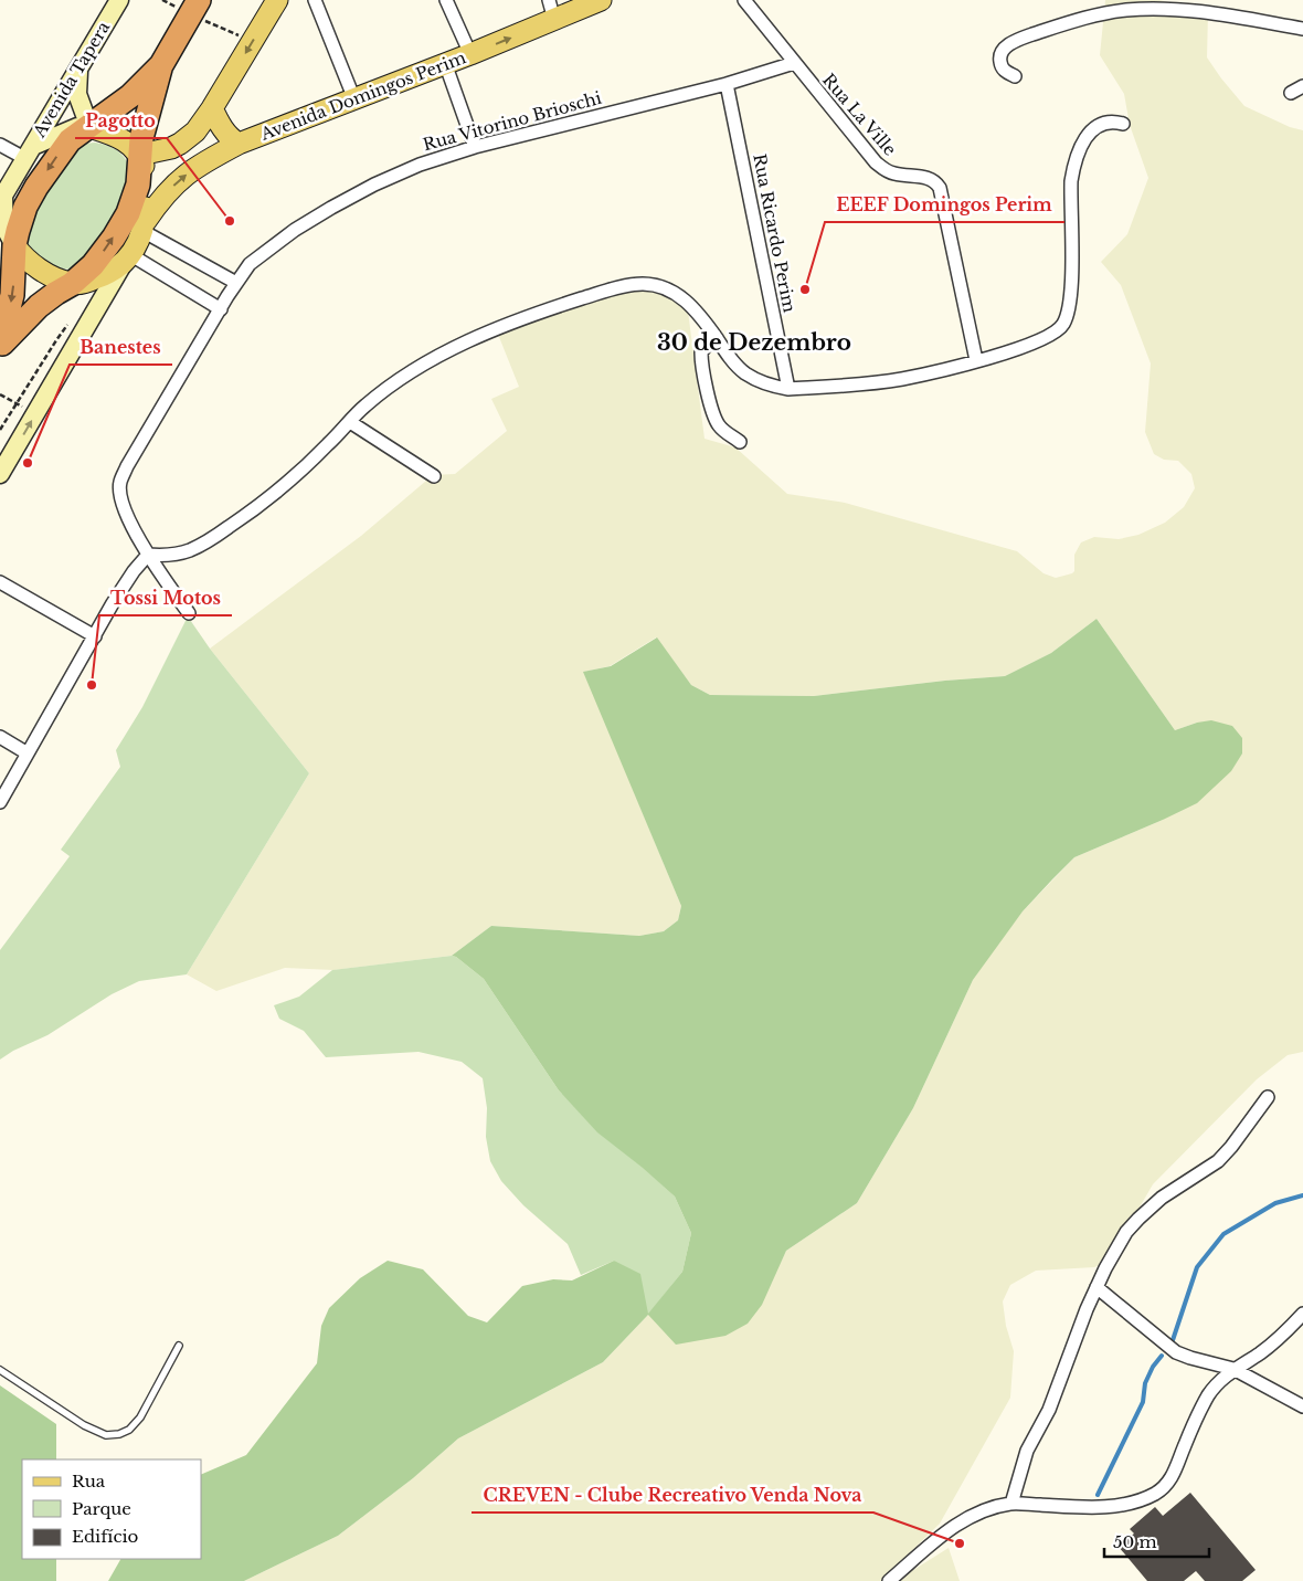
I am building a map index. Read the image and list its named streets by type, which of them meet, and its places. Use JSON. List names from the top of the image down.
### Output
{
  "streets": {
    "main road": ["Avenida Domingos Perim"],
    "street": [
      "Avenida Tapera",
      "Rua La Ville",
      "Rua Vitorino Brioschi",
      "Rua Ricardo Perim"
    ]
  },
  "crossings": [
    ["Rua La Ville", "Rua Vitorino Brioschi"],
    ["Rua Vitorino Brioschi", "Rua Ricardo Perim"]
  ],
  "districts": ["30 de Dezembro"],
  "places": [
    "Pagotto",
    "EEEF Domingos Perim",
    "Banestes",
    "Tossi Motos",
    "CREVEN - Clube Recreativo Venda Nova"
  ],
  "legend": ["Rua", "Parque", "Edifício"],
  "scale_bar": "50 m"
}
